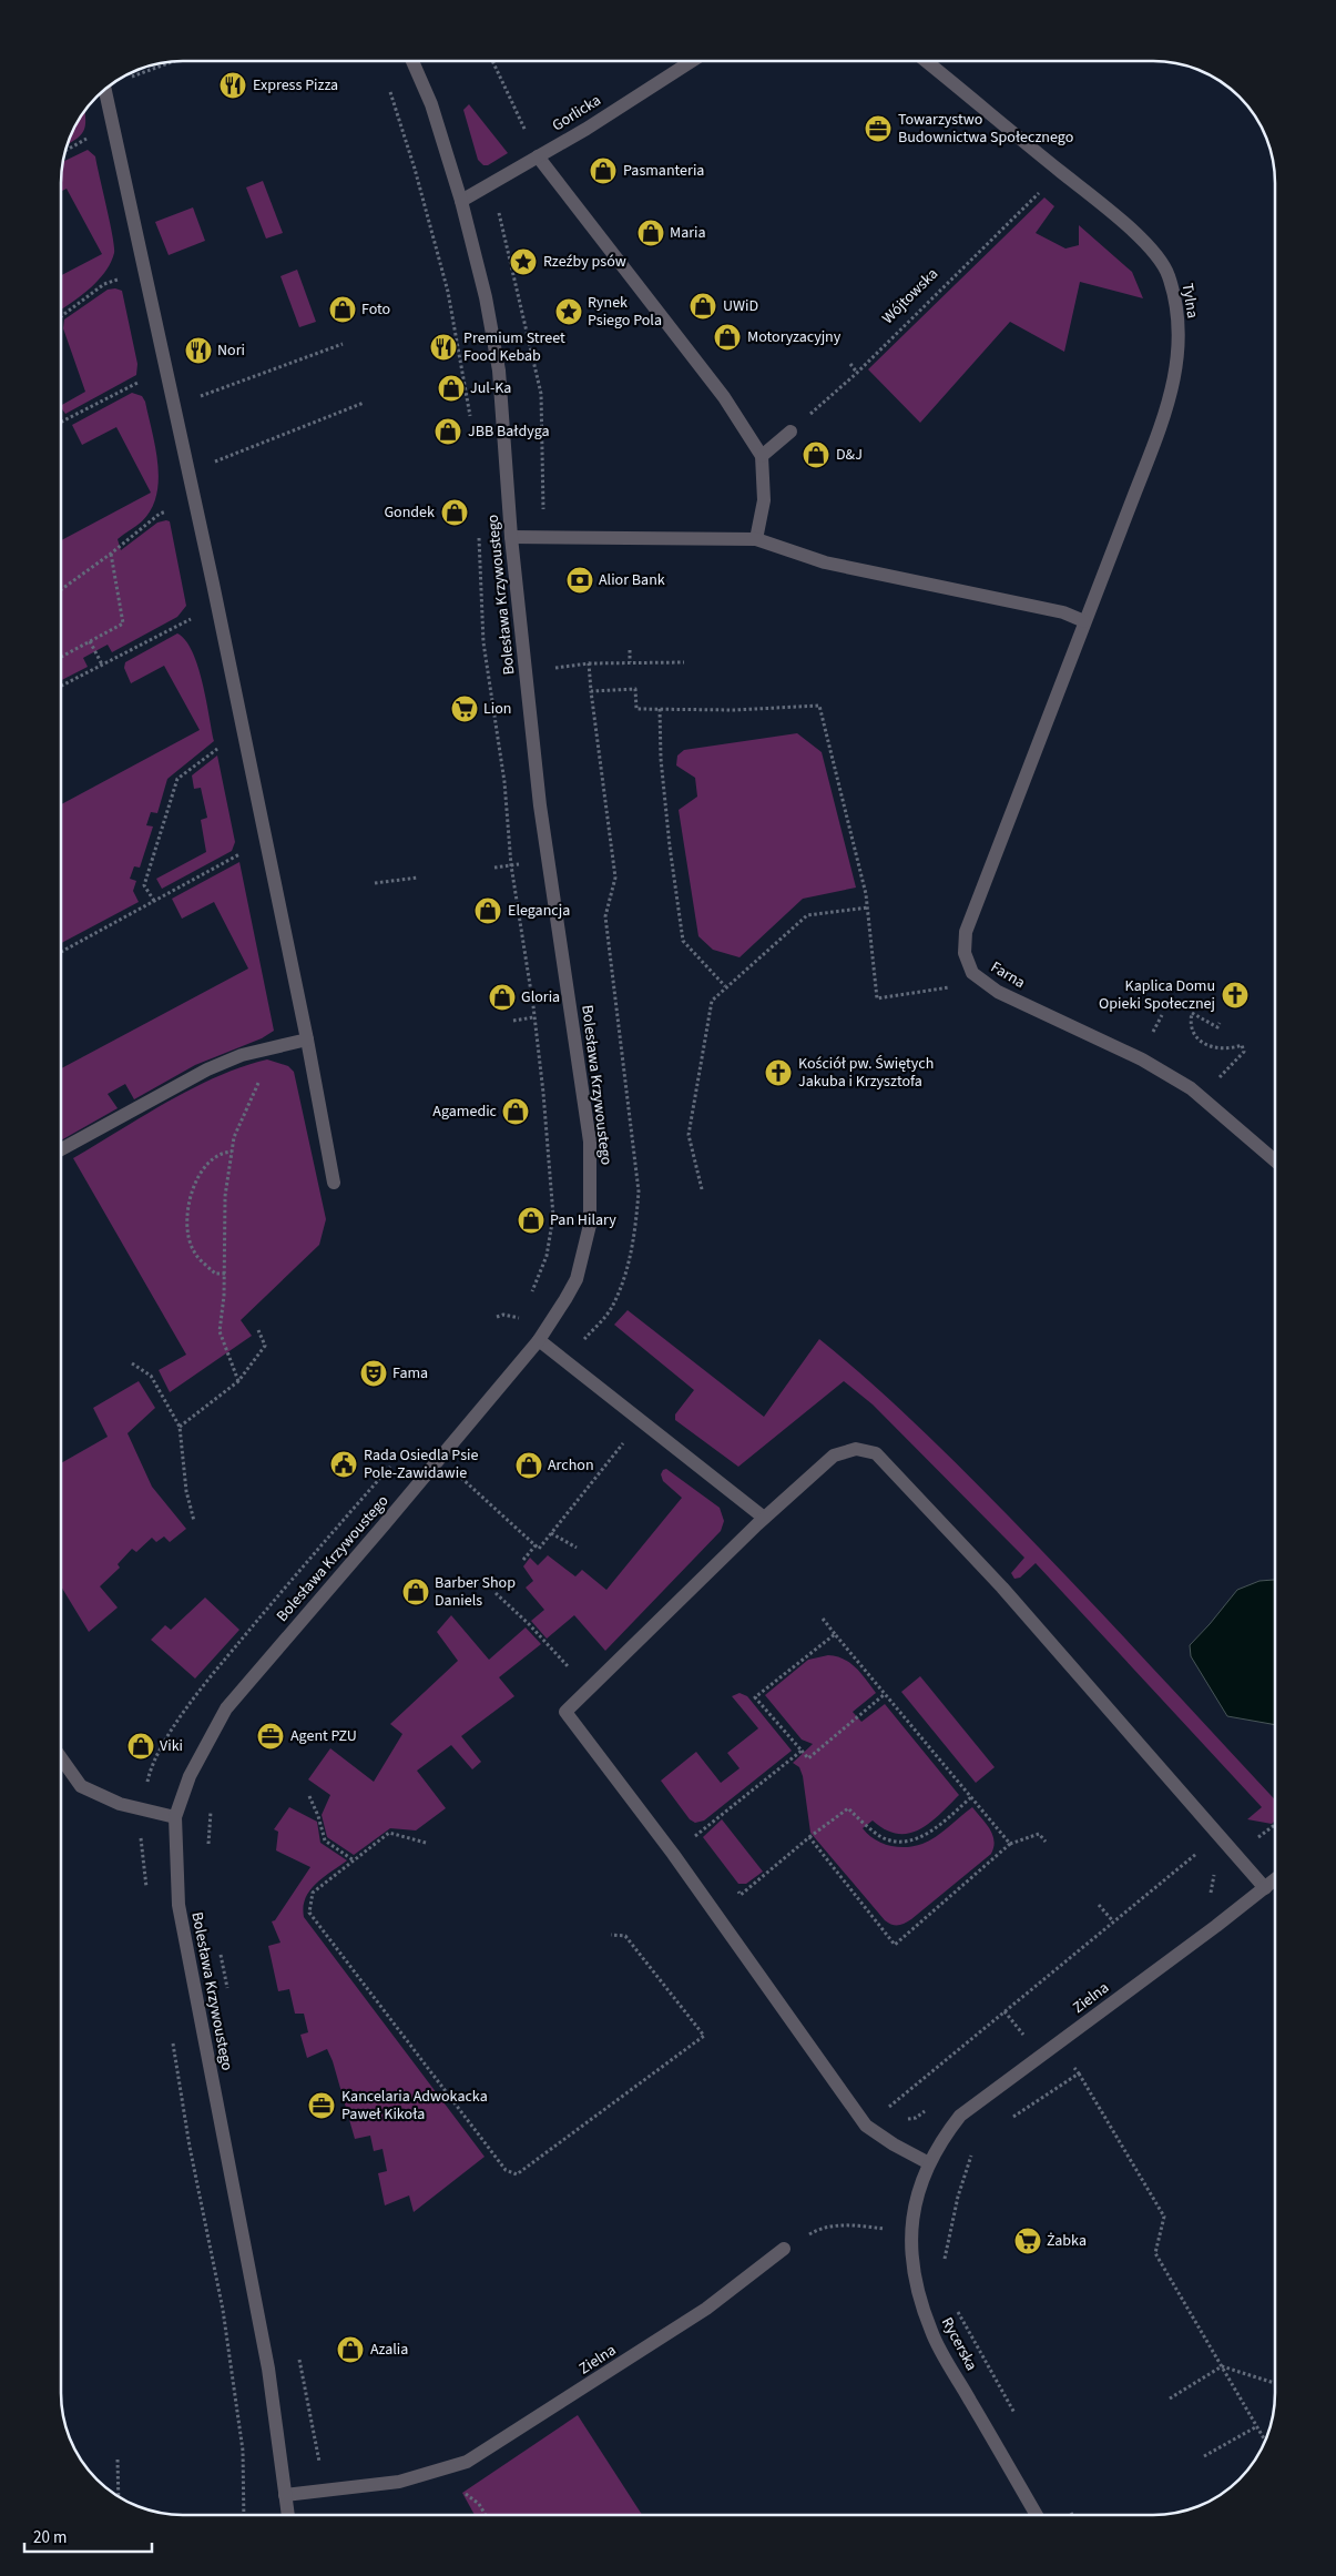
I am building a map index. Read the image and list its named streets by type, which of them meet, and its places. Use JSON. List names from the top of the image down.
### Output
{
  "streets": {
    "street": [
      "Gorlicka",
      "Tylna",
      "Bolesława Krzywoustego",
      "Farna",
      "Zielna",
      "Rycerska"
    ],
    "path": ["Wójtowska"]
  },
  "crossings": [
    ["Gorlicka", "Bolesława Krzywoustego"],
    ["Wójtowska", "Tylna"],
    ["Tylna", "Farna"],
    ["Bolesława Krzywoustego", "Zielna"],
    ["Zielna", "Rycerska"]
  ],
  "places": {
    "restaurant": ["Express Pizza", "Premium Street Food Kebab", "Nori"],
    "office": ["Towarzystwo Budownictwa Społecznego", "Agent PZU", "Kancelaria Adwokacka Paweł Kikoła"],
    "shop": [
      "Pasmanteria",
      "Maria",
      "UWiD",
      "Foto",
      "Motoryzacyjny",
      "Jul-Ka",
      "JBB Bałdyga",
      "D&J",
      "Gondek",
      "Elegancja",
      "Gloria",
      "Agamedic",
      "Pan Hilary",
      "Archon",
      "Barber Shop Daniels",
      "Viki",
      "Azalia"
    ],
    "place": ["Rzeźby psów", "Rynek Psiego Pola"],
    "bank": ["Alior Bank"],
    "supermarket": ["Lion", "Żabka"],
    "church": ["Kaplica Domu Opieki Społecznej", "Kościół pw. Świętych Jakuba i Krzysztofa"],
    "theatre": ["Fama"],
    "public building": ["Rada Osiedla Psie Pole-Zawidawie"]
  },
  "scale_bar": "20 m"
}
